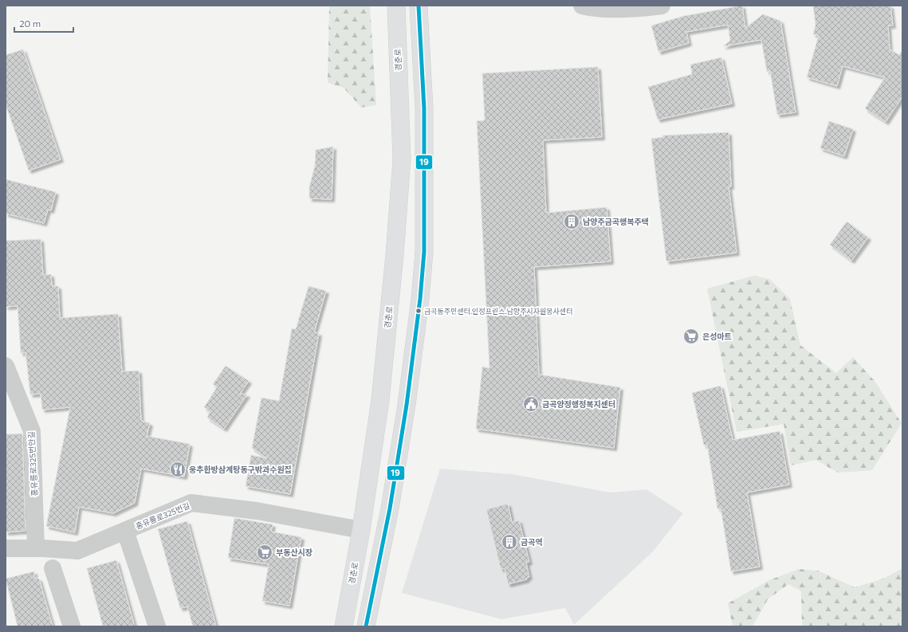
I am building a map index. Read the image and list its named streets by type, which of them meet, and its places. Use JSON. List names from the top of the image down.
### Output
{
  "streets": {
    "street": ["경춘로", "홍유릉로325번안길", "홍유릉로325번길"]
  },
  "crossings": [
    ["경춘로", "홍유릉로325번길"],
    ["홍유릉로325번안길", "홍유릉로325번길"]
  ],
  "places": {
    "building": ["남양주금곡행복주택", "금곡역"],
    "other": ["금곡동주민센터.인정프린스.남양주시자원봉사센터"],
    "supermarket": ["은성마트", "부동산시장"],
    "public building": ["금곡양정행정복지센터"],
    "restaurant": ["웅추한방삼계탕동구밖과수원집"]
  },
  "lines": ["transit line 19"],
  "scale_bar": "20 m"
}
